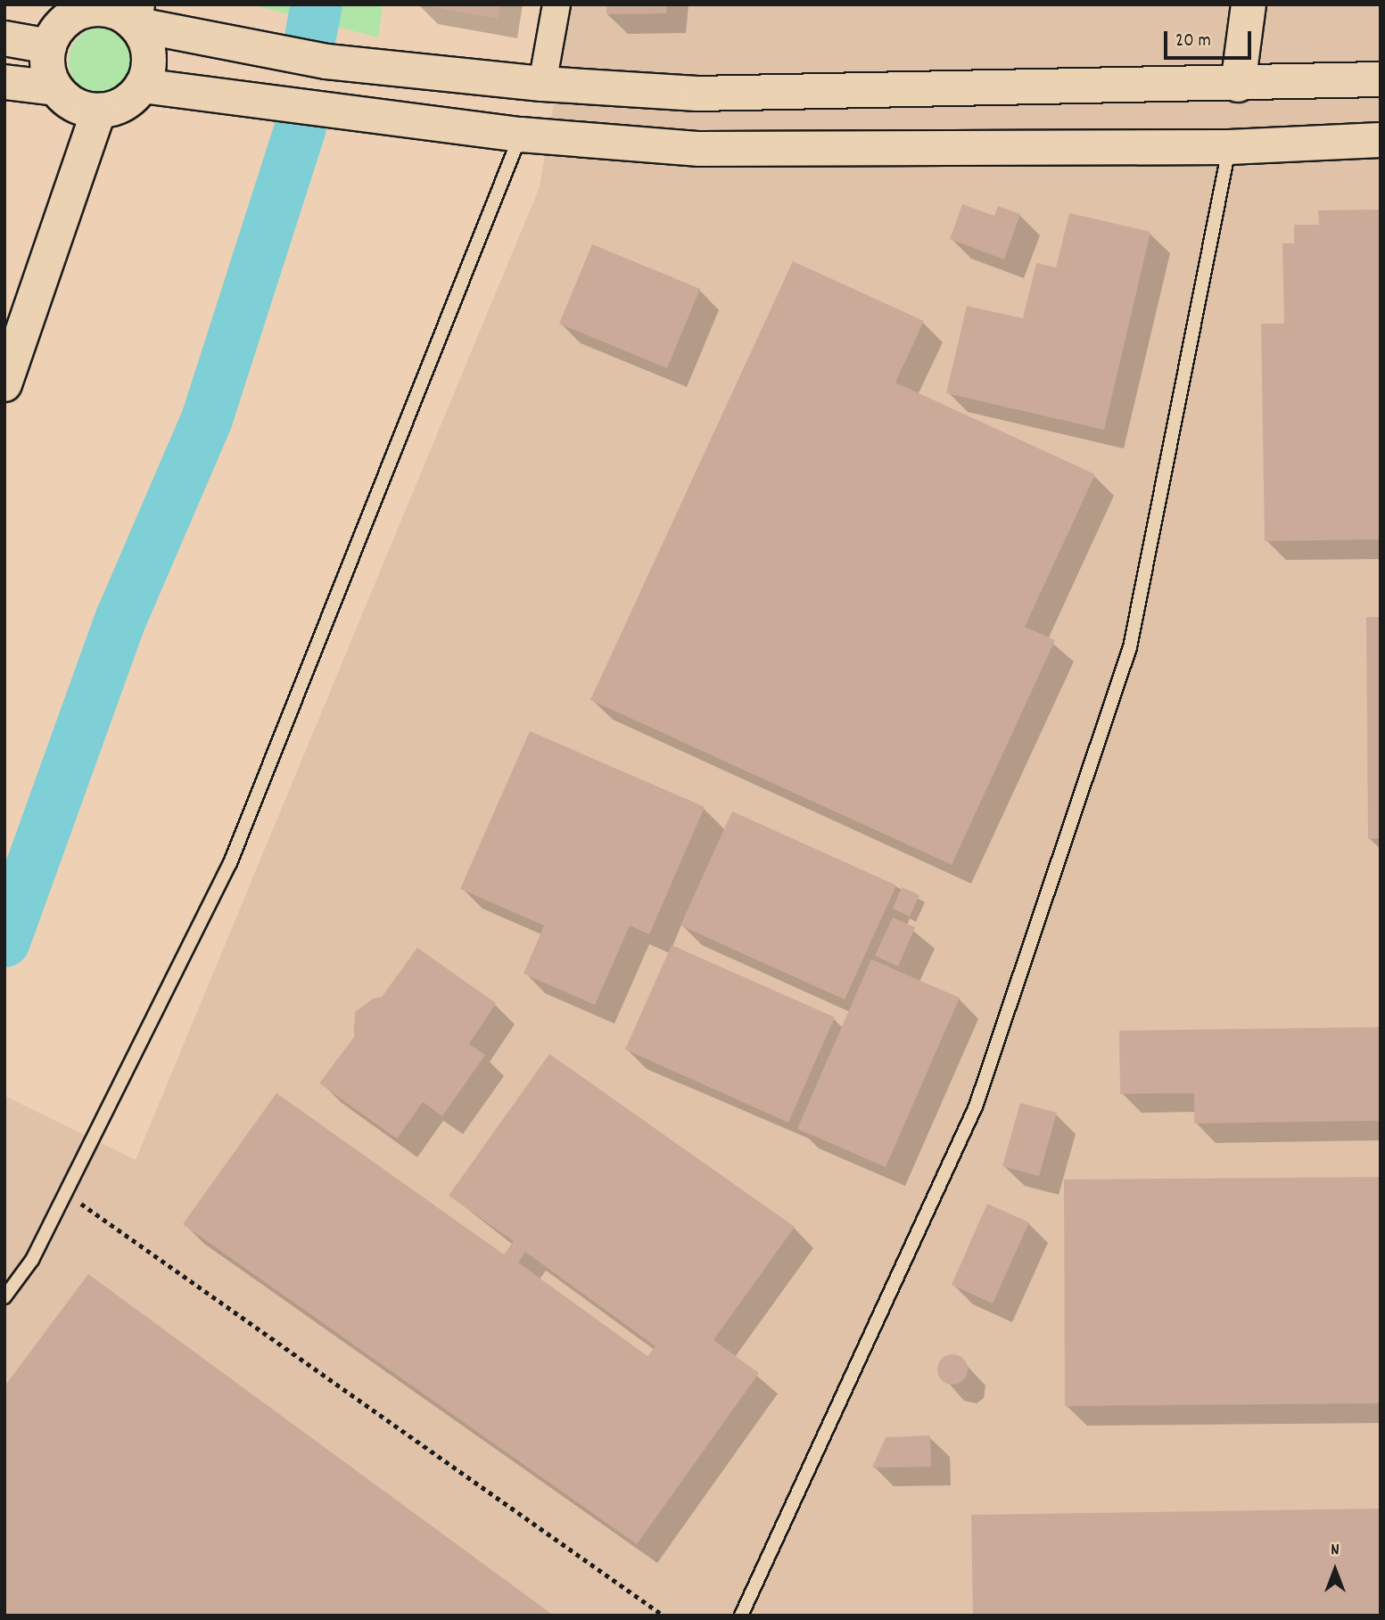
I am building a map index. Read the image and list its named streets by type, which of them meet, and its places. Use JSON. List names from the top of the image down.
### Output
{
  "scale_bar": "20 m",
  "north": "top"
}
